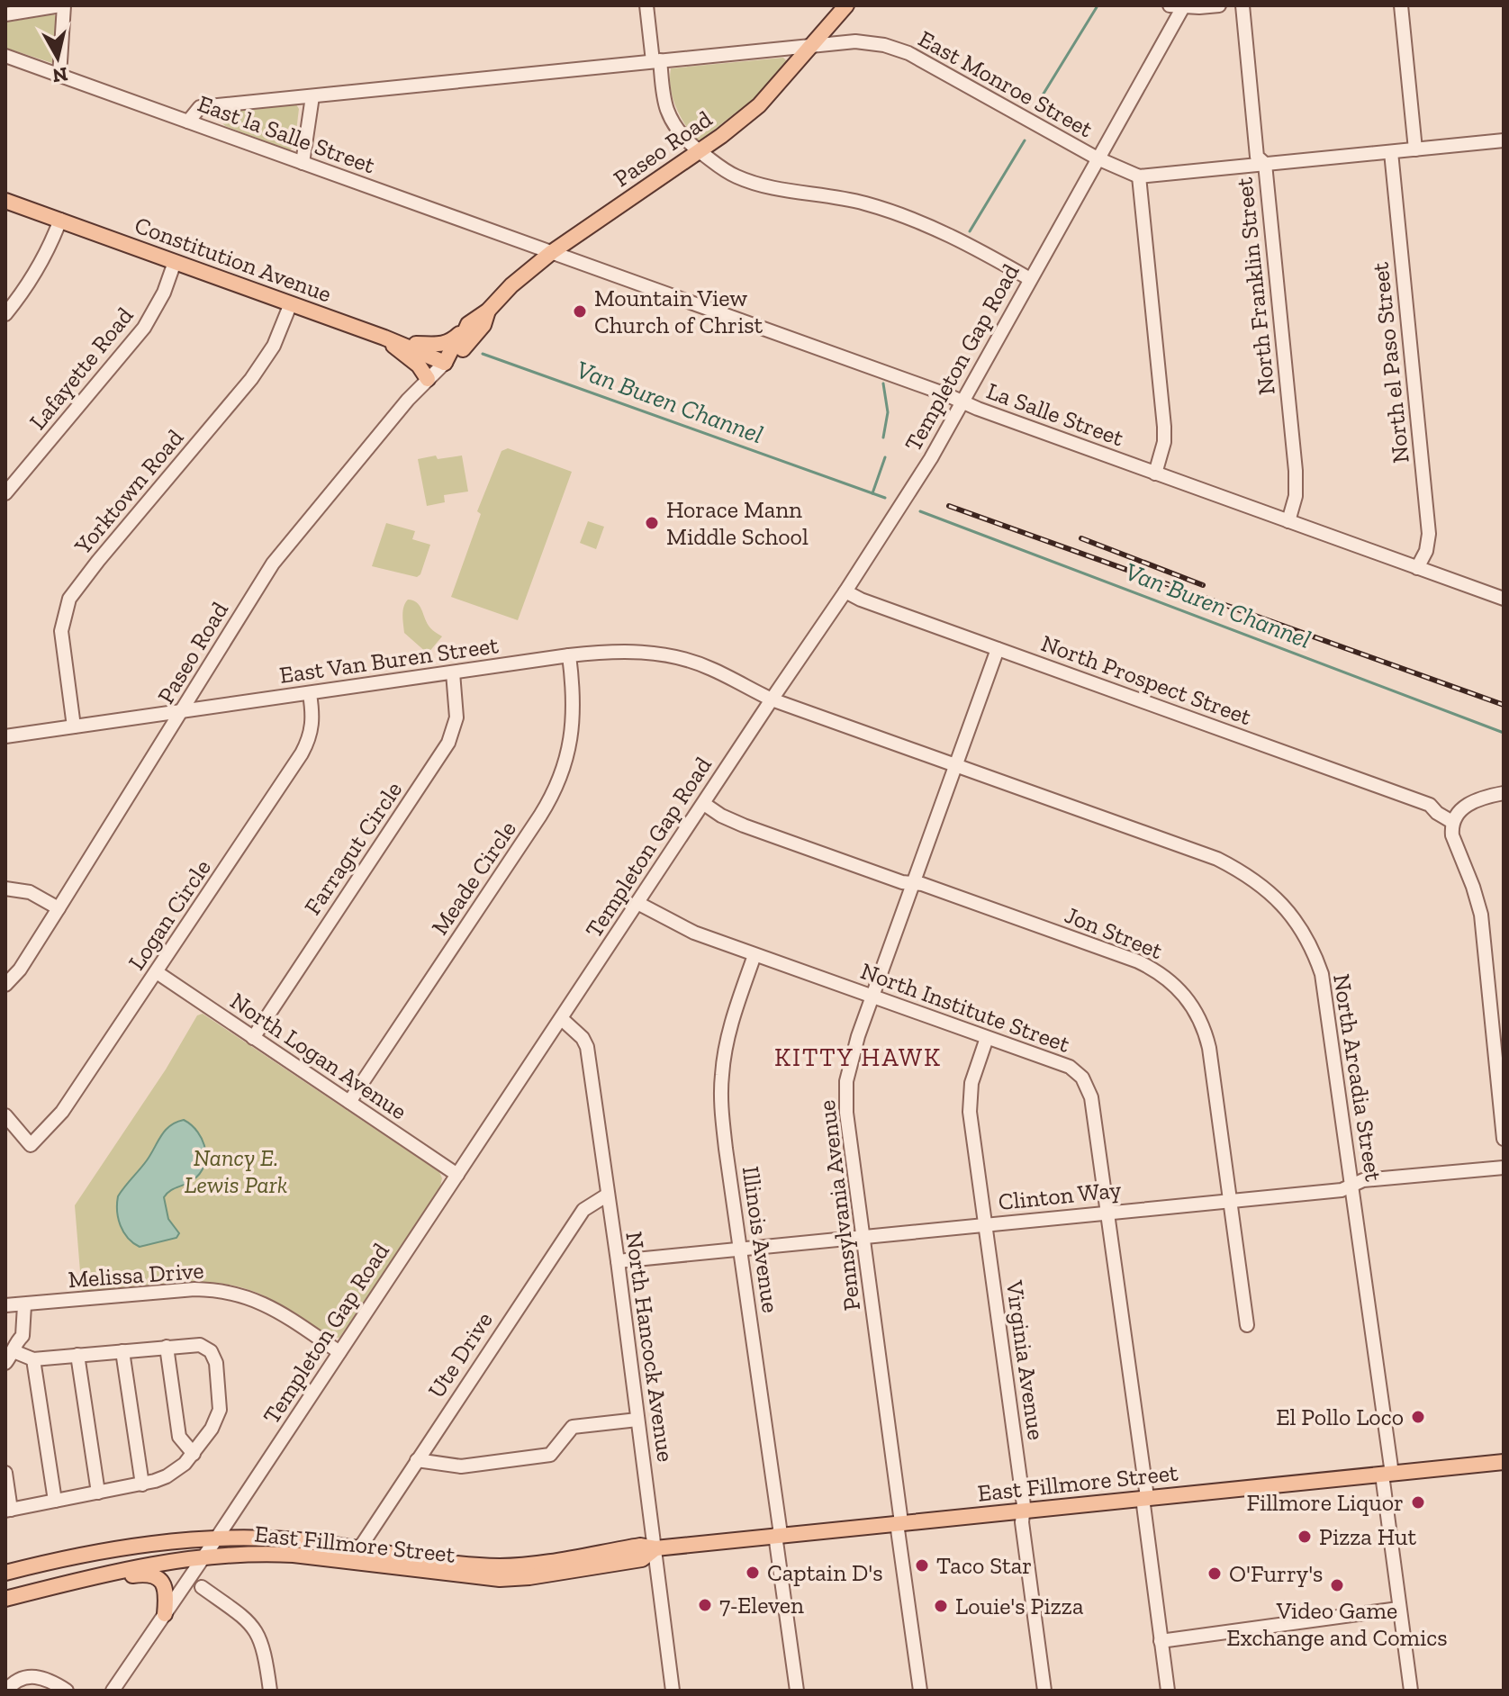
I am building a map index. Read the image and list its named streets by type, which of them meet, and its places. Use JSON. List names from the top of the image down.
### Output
{
  "streets": {
    "main road": ["Paseo Road", "Constitution Avenue", "East Fillmore Street"],
    "street": [
      "East Monroe Street",
      "East la Salle Street",
      "North Franklin Street",
      "Templeton Gap Road",
      "North el Paso Street",
      "Lafayette Road",
      "La Salle Street",
      "Yorktown Road",
      "East Van Buren Street",
      "North Prospect Street",
      "Farragut Circle",
      "Meade Circle",
      "Logan Circle",
      "Jon Street",
      "North Institute Street",
      "North Logan Avenue",
      "North Arcadia Street",
      "Clinton Way",
      "Pennsylvania Avenue",
      "Illinois Avenue",
      "Melissa Drive",
      "North Hancock Avenue",
      "Ute Drive",
      "Virginia Avenue"
    ]
  },
  "crossings": [
    ["East Monroe Street", "East la Salle Street"],
    ["East Monroe Street", "Paseo Road"],
    ["East Monroe Street", "North Franklin Street"],
    ["East Monroe Street", "Templeton Gap Road"],
    ["East Monroe Street", "North el Paso Street"],
    ["East la Salle Street", "Paseo Road"],
    ["East la Salle Street", "La Salle Street"],
    ["Paseo Road", "Constitution Avenue"],
    ["Paseo Road", "La Salle Street"],
    ["Paseo Road", "East Van Buren Street"],
    ["Constitution Avenue", "Lafayette Road"],
    ["Constitution Avenue", "Yorktown Road"],
    ["North Franklin Street", "La Salle Street"],
    ["Templeton Gap Road", "La Salle Street"],
    ["Templeton Gap Road", "East Van Buren Street"],
    ["Templeton Gap Road", "North Prospect Street"],
    ["Templeton Gap Road", "Jon Street"],
    ["Templeton Gap Road", "North Institute Street"],
    ["Templeton Gap Road", "North Logan Avenue"],
    ["Templeton Gap Road", "North Arcadia Street"],
    ["Templeton Gap Road", "Melissa Drive"],
    ["Templeton Gap Road", "North Hancock Avenue"],
    ["Templeton Gap Road", "East Fillmore Street"],
    ["North el Paso Street", "La Salle Street"],
    ["Yorktown Road", "East Van Buren Street"],
    ["East Van Buren Street", "Farragut Circle"],
    ["East Van Buren Street", "Meade Circle"],
    ["East Van Buren Street", "Logan Circle"],
    ["East Van Buren Street", "North Arcadia Street"],
    ["North Prospect Street", "Pennsylvania Avenue"],
    ["Farragut Circle", "North Logan Avenue"],
    ["Meade Circle", "North Logan Avenue"],
    ["Logan Circle", "North Logan Avenue"],
    ["Jon Street", "Clinton Way"],
    ["Jon Street", "Pennsylvania Avenue"],
    ["North Institute Street", "Clinton Way"],
    ["North Institute Street", "Pennsylvania Avenue"],
    ["North Institute Street", "Illinois Avenue"],
    ["North Institute Street", "Virginia Avenue"],
    ["North Institute Street", "East Fillmore Street"],
    ["North Arcadia Street", "Clinton Way"],
    ["North Arcadia Street", "Pennsylvania Avenue"],
    ["North Arcadia Street", "East Fillmore Street"],
    ["Clinton Way", "Pennsylvania Avenue"],
    ["Clinton Way", "Illinois Avenue"],
    ["Clinton Way", "North Hancock Avenue"],
    ["Clinton Way", "Virginia Avenue"],
    ["Pennsylvania Avenue", "East Fillmore Street"],
    ["Illinois Avenue", "East Fillmore Street"],
    ["North Hancock Avenue", "Ute Drive"],
    ["North Hancock Avenue", "East Fillmore Street"],
    ["Ute Drive", "East Fillmore Street"],
    ["Virginia Avenue", "East Fillmore Street"]
  ],
  "districts": ["KITTY HAWK"],
  "water": ["Van Buren Channel"],
  "parks": ["Nancy E. Lewis Park"],
  "places": [
    "Mountain View Church of Christ",
    "Horace Mann Middle School",
    "El Pollo Loco",
    "Fillmore Liquor",
    "Pizza Hut",
    "Taco Star",
    "Captain D's",
    "O'Furry's",
    "Video Game Exchange and Comics",
    "7-Eleven",
    "Louie's Pizza"
  ],
  "north": "bottom"
}
